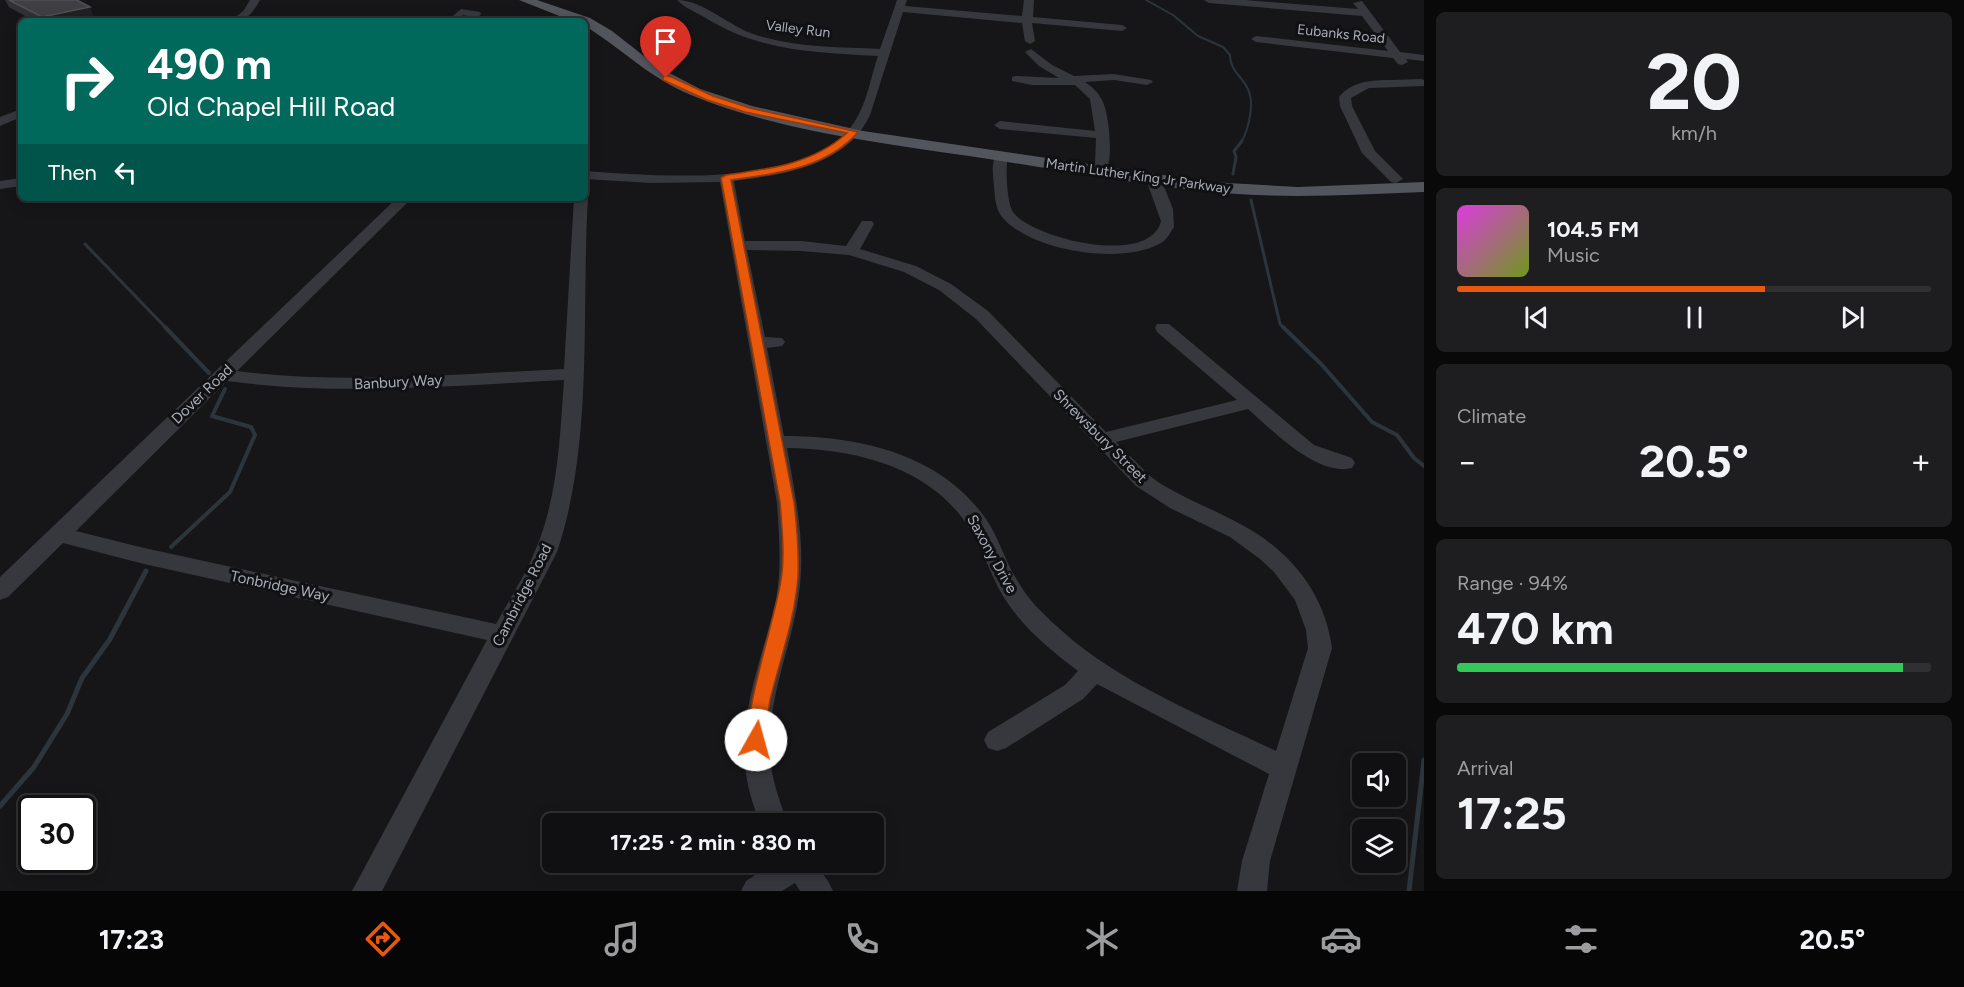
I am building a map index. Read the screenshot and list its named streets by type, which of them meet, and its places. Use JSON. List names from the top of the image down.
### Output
{
  "streets": {
    "main road": ["Martin Luther King Jr Parkway"],
    "street": [
      "Valley Run",
      "Eubanks Road",
      "Banbury Way",
      "Dover Road",
      "Shrewsbury Street",
      "Saxony Drive",
      "Tonbridge Way",
      "Cambridge Road"
    ]
  },
  "crossings": [
    ["Banbury Way", "Dover Road"],
    ["Banbury Way", "Cambridge Road"],
    ["Dover Road", "Tonbridge Way"],
    ["Shrewsbury Street", "Saxony Drive"],
    ["Tonbridge Way", "Cambridge Road"]
  ],
  "page": {
    "tile": [
      ["20", "km/h"],
      "Climate",
      ["Range · 94%", "470 km"],
      ["Arrival", "17:25"]
    ],
    "turn": ["490 m", "Old Chapel Hill Road"],
    "then": "Then",
    "song": ["104.5 FM", "Music"],
    "heat": ["−", "20.5°", "+"],
    "limit": "30",
    "trip": "17:25 · 2 min · 830 m",
    "tabs": ["17:23", "20.5°"]
  }
}
